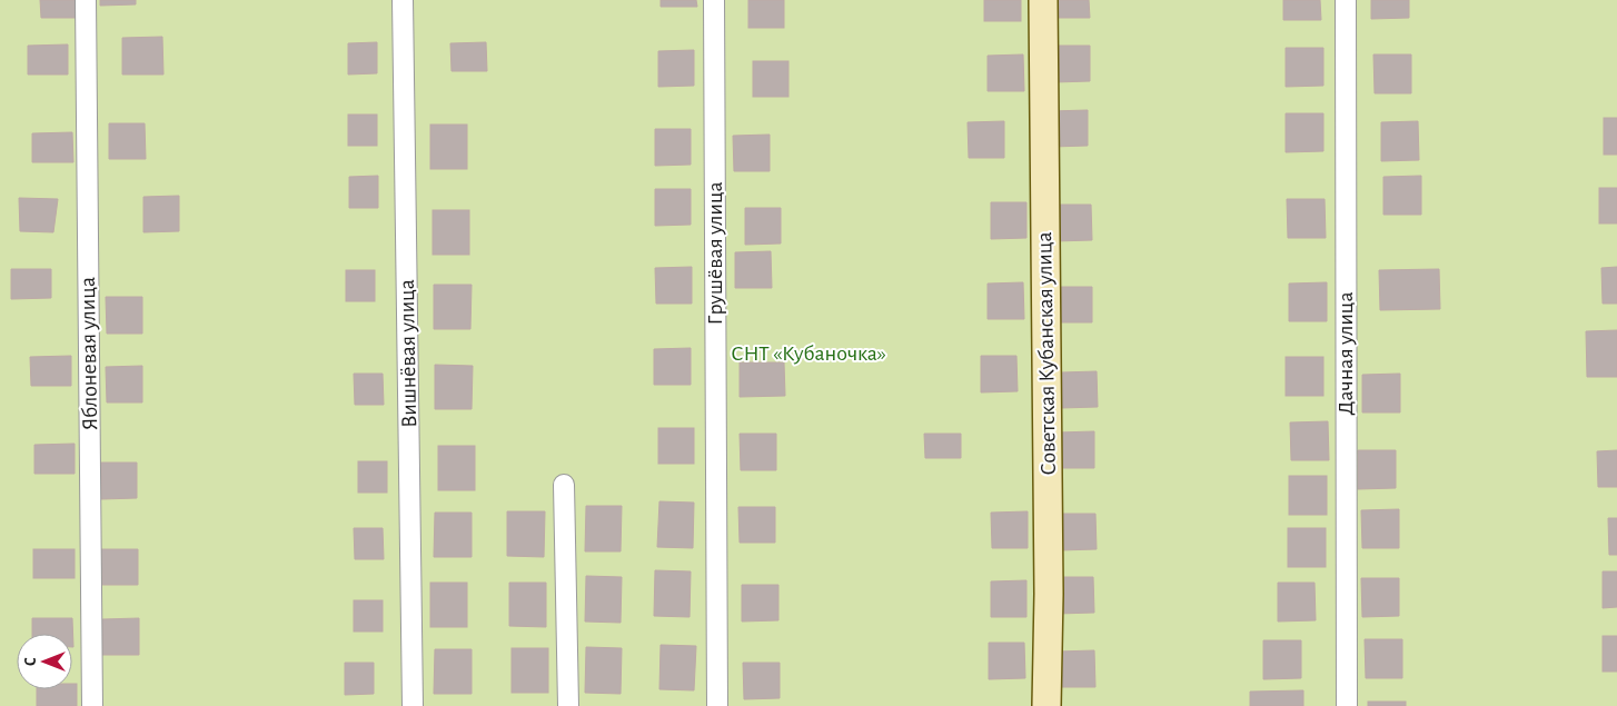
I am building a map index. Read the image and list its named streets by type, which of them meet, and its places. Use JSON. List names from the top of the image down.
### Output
{
  "streets": {
    "street": [
      "Грушёвая улица",
      "Яблоневая улица",
      "Вишнёвая улица",
      "Советская Кубанская улица",
      "Дачная улица"
    ]
  },
  "parks": ["СНТ «Кубаночка»"],
  "north": "left"
}
